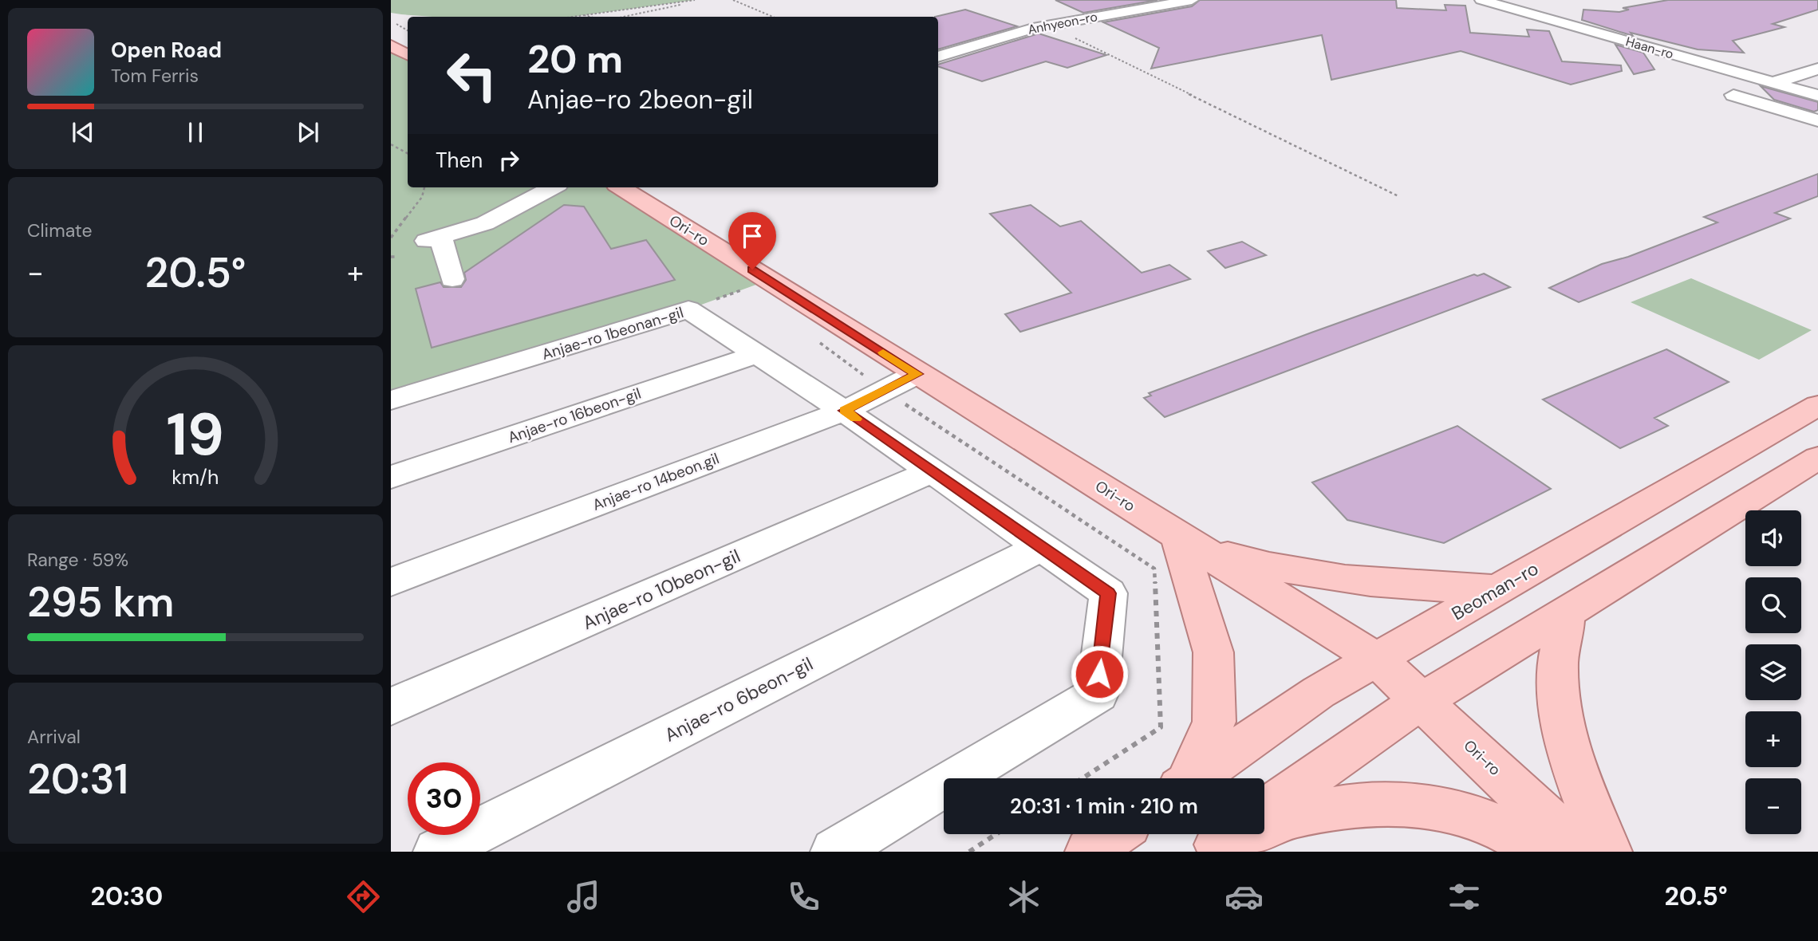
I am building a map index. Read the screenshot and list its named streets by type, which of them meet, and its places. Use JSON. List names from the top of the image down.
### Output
{
  "streets": {
    "main road": ["Ori-ro", "Beoman-ro"],
    "street": [
      "Anhyeon-ro",
      "Haan-ro",
      "Anjae-ro 1beonan-gil",
      "Anjae-ro 16beon-gil",
      "Anjae-ro 14beon.gil",
      "Anjae-ro 10beon-gil",
      "Anjae-ro 6beon-gil"
    ]
  },
  "crossings": [
    ["Ori-ro", "Anjae-ro 14beon.gil"],
    ["Ori-ro", "Beoman-ro"],
    ["Anjae-ro 1beonan-gil", "Anjae-ro 16beon-gil"],
    ["Anjae-ro 1beonan-gil", "Anjae-ro 14beon.gil"],
    ["Anjae-ro 1beonan-gil", "Anjae-ro 10beon-gil"],
    ["Anjae-ro 1beonan-gil", "Anjae-ro 6beon-gil"]
  ],
  "page": {
    "turn": ["20 m", "Anjae-ro 2beon-gil"],
    "song": ["Open Road", "Tom Ferris"],
    "then": "Then",
    "tile": [
      "Climate",
      ["Range · 59%", "295 km"],
      ["Arrival", "20:31"]
    ],
    "heat": ["−", "20.5°", "+"],
    "map_buttons": ["+", "−"],
    "limit": "30",
    "trip": "20:31 · 1 min · 210 m",
    "tabs": ["20:30", "20.5°"],
    "gauge": ["19", "km/h"]
  }
}
